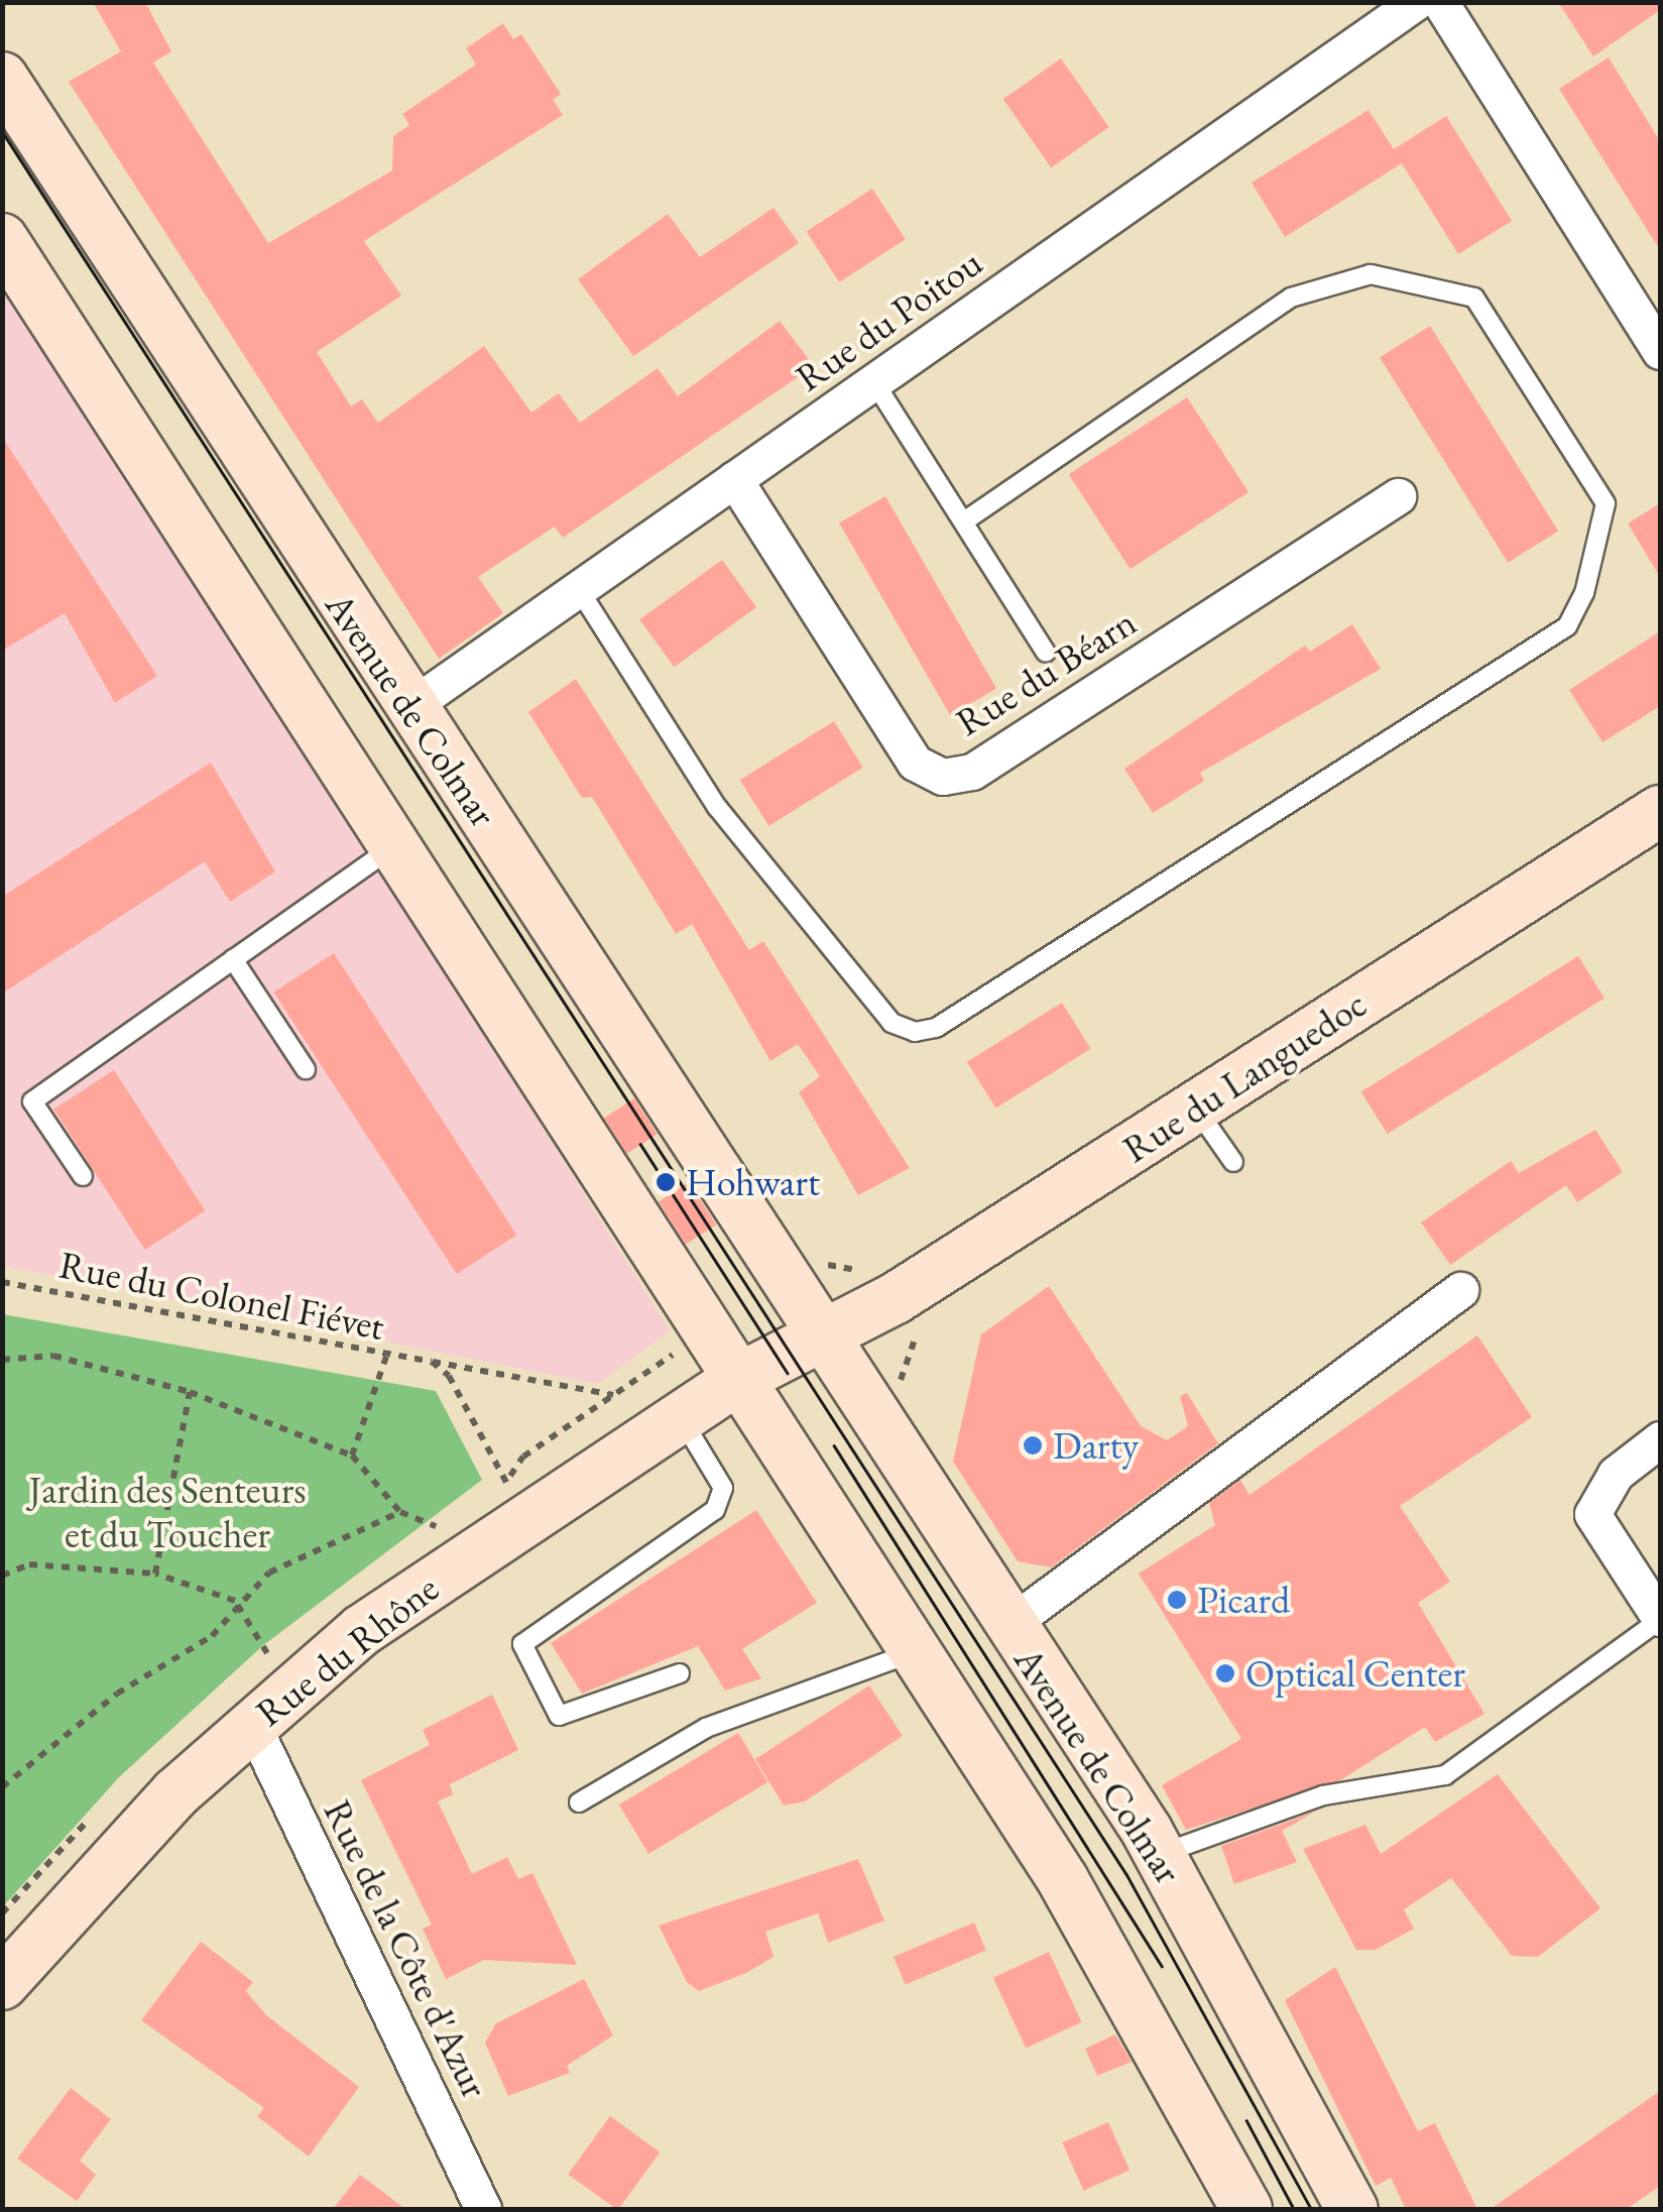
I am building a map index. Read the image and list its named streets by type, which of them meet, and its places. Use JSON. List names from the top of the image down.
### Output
{
  "streets": {
    "main road": ["Avenue de Colmar", "Rue du Languedoc", "Rue du Rhône"],
    "street": ["Rue du Poitou", "Rue du Béarn", "Rue de la Côte d'Azur"],
    "path": ["Rue du Colonel Fiévet"]
  },
  "crossings": [
    ["Rue du Poitou", "Rue du Béarn"],
    ["Rue du Poitou", "Avenue de Colmar"],
    ["Avenue de Colmar", "Rue du Languedoc"],
    ["Rue du Colonel Fiévet", "Rue du Rhône"],
    ["Rue du Rhône", "Rue de la Côte d'Azur"]
  ],
  "parks": ["Jardin des Senteurs et du Toucher"],
  "places": [
    "Hohwart",
    "Darty",
    "Picard",
    "Optical Center"
  ]
}
